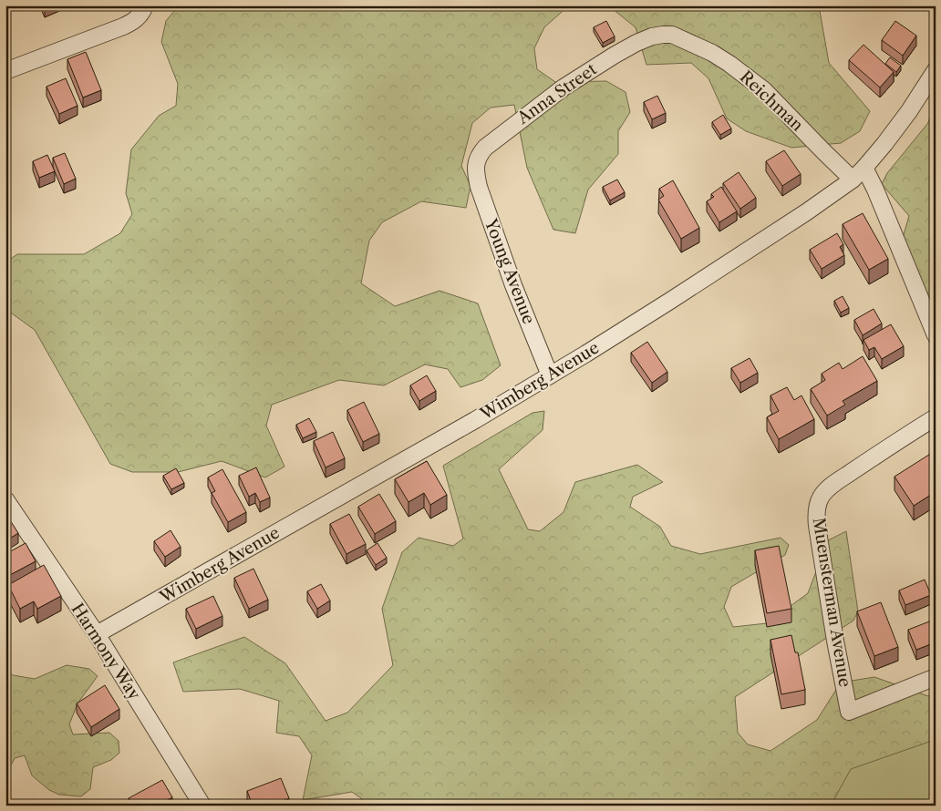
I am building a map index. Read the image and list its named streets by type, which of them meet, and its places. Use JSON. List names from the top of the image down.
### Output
{
  "streets": {
    "street": [
      "Anna Street",
      "Reichman",
      "Young Avenue",
      "Wimberg Avenue",
      "Muensterman Avenue",
      "Harmony Way"
    ]
  },
  "crossings": [
    ["Anna Street", "Reichman"],
    ["Anna Street", "Young Avenue"],
    ["Reichman", "Wimberg Avenue"],
    ["Young Avenue", "Wimberg Avenue"],
    ["Wimberg Avenue", "Harmony Way"]
  ]
}
